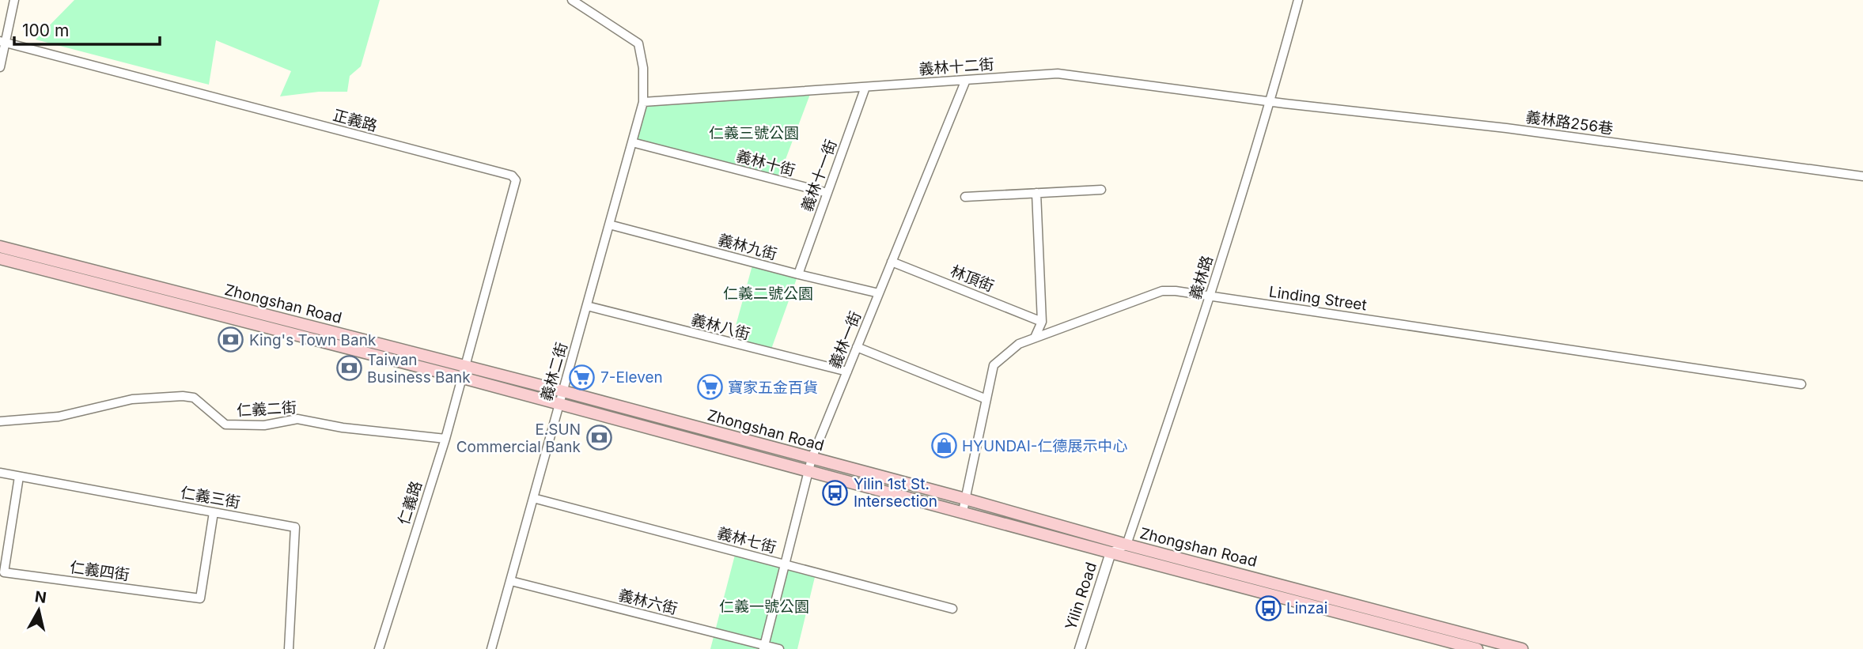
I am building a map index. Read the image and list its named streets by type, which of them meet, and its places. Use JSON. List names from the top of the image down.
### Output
{
  "streets": {
    "main road": ["Zhongshan Road"],
    "street": [
      "義林十二街",
      "正義路",
      "義林路256巷",
      "義林十街",
      "義林十一街",
      "義林九街",
      "義林路",
      "林頂街",
      "Linding Street",
      "義林八街",
      "義林一街",
      "義林二街",
      "仁義二街",
      "仁義三街",
      "仁義路",
      "義林七街",
      "仁義四街",
      "Yilin Road",
      "義林六街"
    ]
  },
  "crossings": [
    ["義林十二街", "義林路256巷"],
    ["義林十二街", "義林十一街"],
    ["義林十二街", "義林路"],
    ["義林十二街", "義林一街"],
    ["義林十二街", "義林二街"],
    ["正義路", "Zhongshan Road"],
    ["正義路", "仁義路"],
    ["義林路256巷", "義林路"],
    ["義林十街", "義林十一街"],
    ["義林十街", "義林二街"],
    ["義林十一街", "義林九街"],
    ["義林九街", "義林一街"],
    ["義林九街", "義林二街"],
    ["義林路", "Linding Street"],
    ["義林路", "Zhongshan Road"],
    ["林頂街", "義林一街"],
    ["Linding Street", "Zhongshan Road"],
    ["Zhongshan Road", "義林一街"],
    ["Zhongshan Road", "義林二街"],
    ["Zhongshan Road", "仁義路"],
    ["Zhongshan Road", "Yilin Road"],
    ["義林八街", "義林一街"],
    ["義林八街", "義林二街"],
    ["義林一街", "義林七街"],
    ["義林一街", "義林六街"],
    ["義林二街", "義林七街"],
    ["義林二街", "義林六街"],
    ["仁義二街", "仁義路"],
    ["仁義三街", "仁義四街"]
  ],
  "parks": ["仁義三號公園", "仁義二號公園", "仁義一號公園"],
  "places": {
    "bank": ["King's Town Bank", "Taiwan Business Bank", "E.SUN Commercial Bank"],
    "supermarket": ["7-Eleven", "寶家五金百貨"],
    "shop": ["HYUNDAI-仁德展示中心"],
    "bus stop": ["Yilin 1st St. Intersection", "Linzai"]
  },
  "scale_bar": "100 m",
  "north": "top"
}
